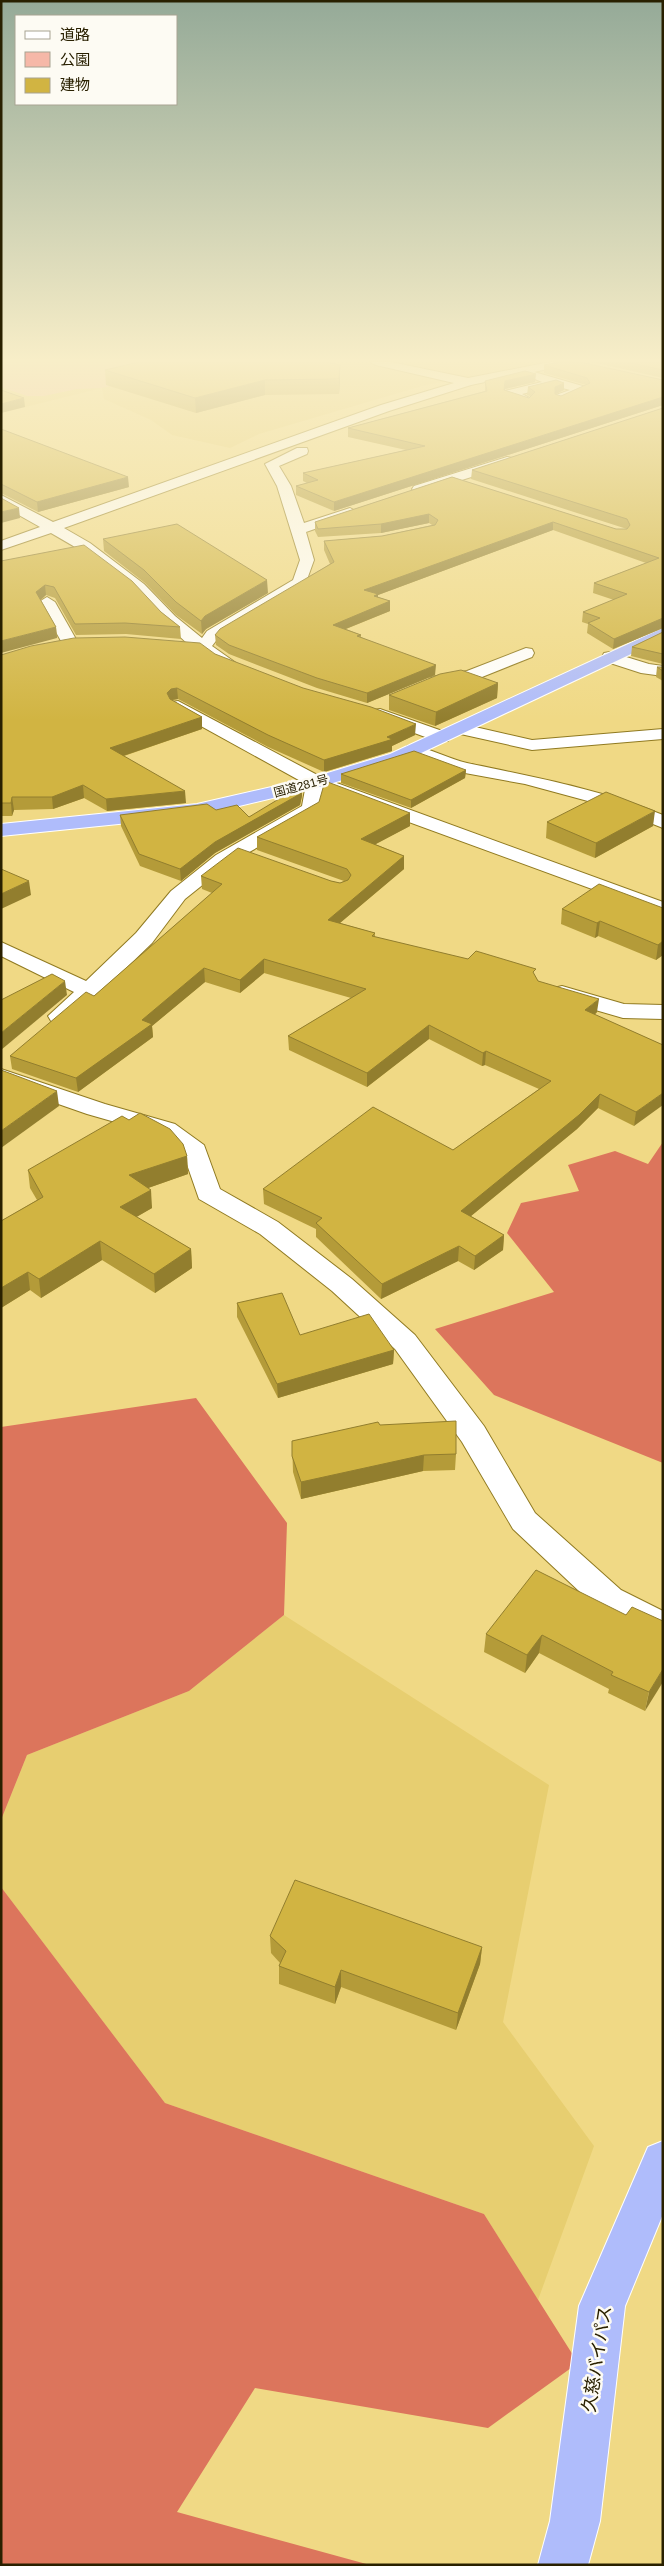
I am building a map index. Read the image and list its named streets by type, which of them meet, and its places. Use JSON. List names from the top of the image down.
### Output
{
  "streets": {
    "highway": ["国道281号", "久慈バイパス"]
  },
  "legend": ["道路", "公園", "建物"]
}
